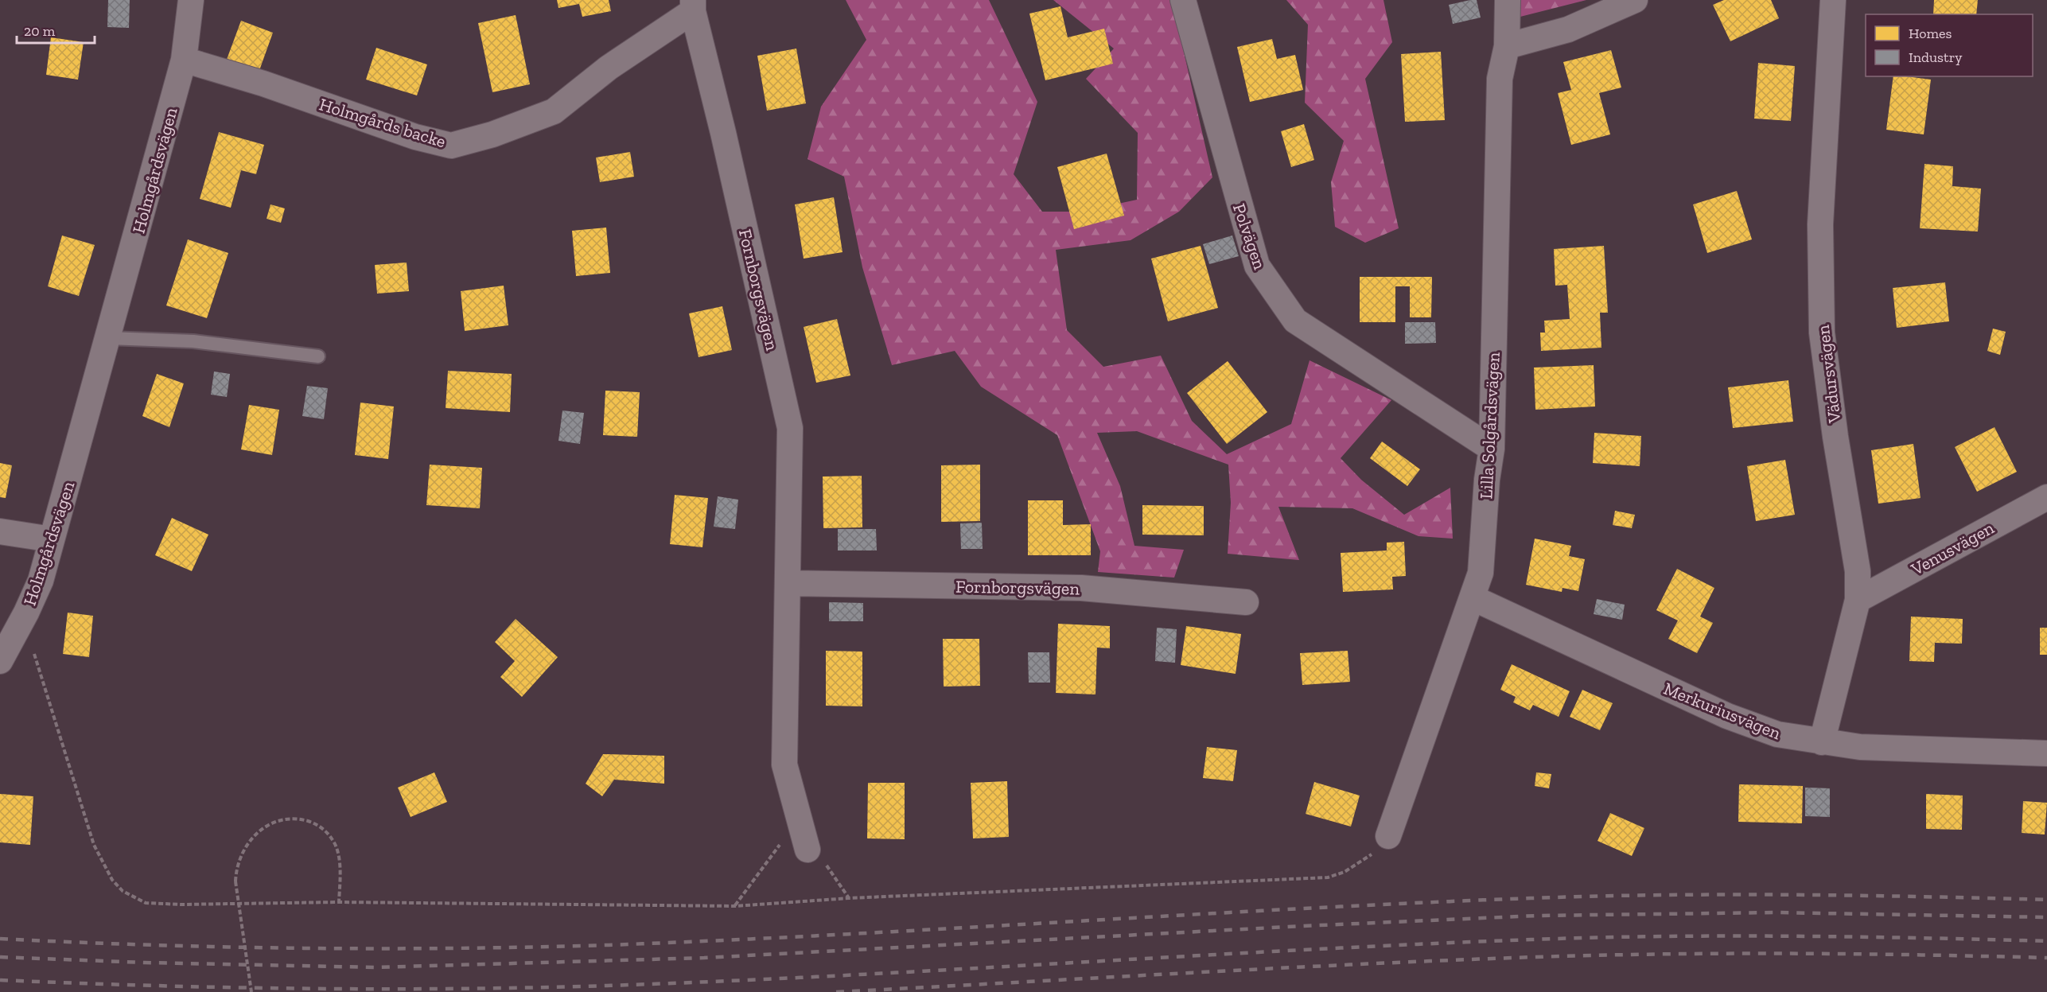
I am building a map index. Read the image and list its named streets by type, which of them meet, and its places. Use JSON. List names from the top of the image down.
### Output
{
  "streets": {
    "street": [
      "Holmgårds backe",
      "Holmgårdsvägen",
      "Polvägen",
      "Fornborgsvägen",
      "Vädursvägen",
      "Lilla Solgårdsvägen",
      "Venusvägen",
      "Merkuriusvägen"
    ]
  },
  "crossings": [
    ["Holmgårds backe", "Holmgårdsvägen"],
    ["Holmgårds backe", "Fornborgsvägen"],
    ["Polvägen", "Lilla Solgårdsvägen"],
    ["Vädursvägen", "Venusvägen"],
    ["Vädursvägen", "Merkuriusvägen"],
    ["Lilla Solgårdsvägen", "Merkuriusvägen"]
  ],
  "legend": ["Homes", "Industry"],
  "scale_bar": "20 m"
}
